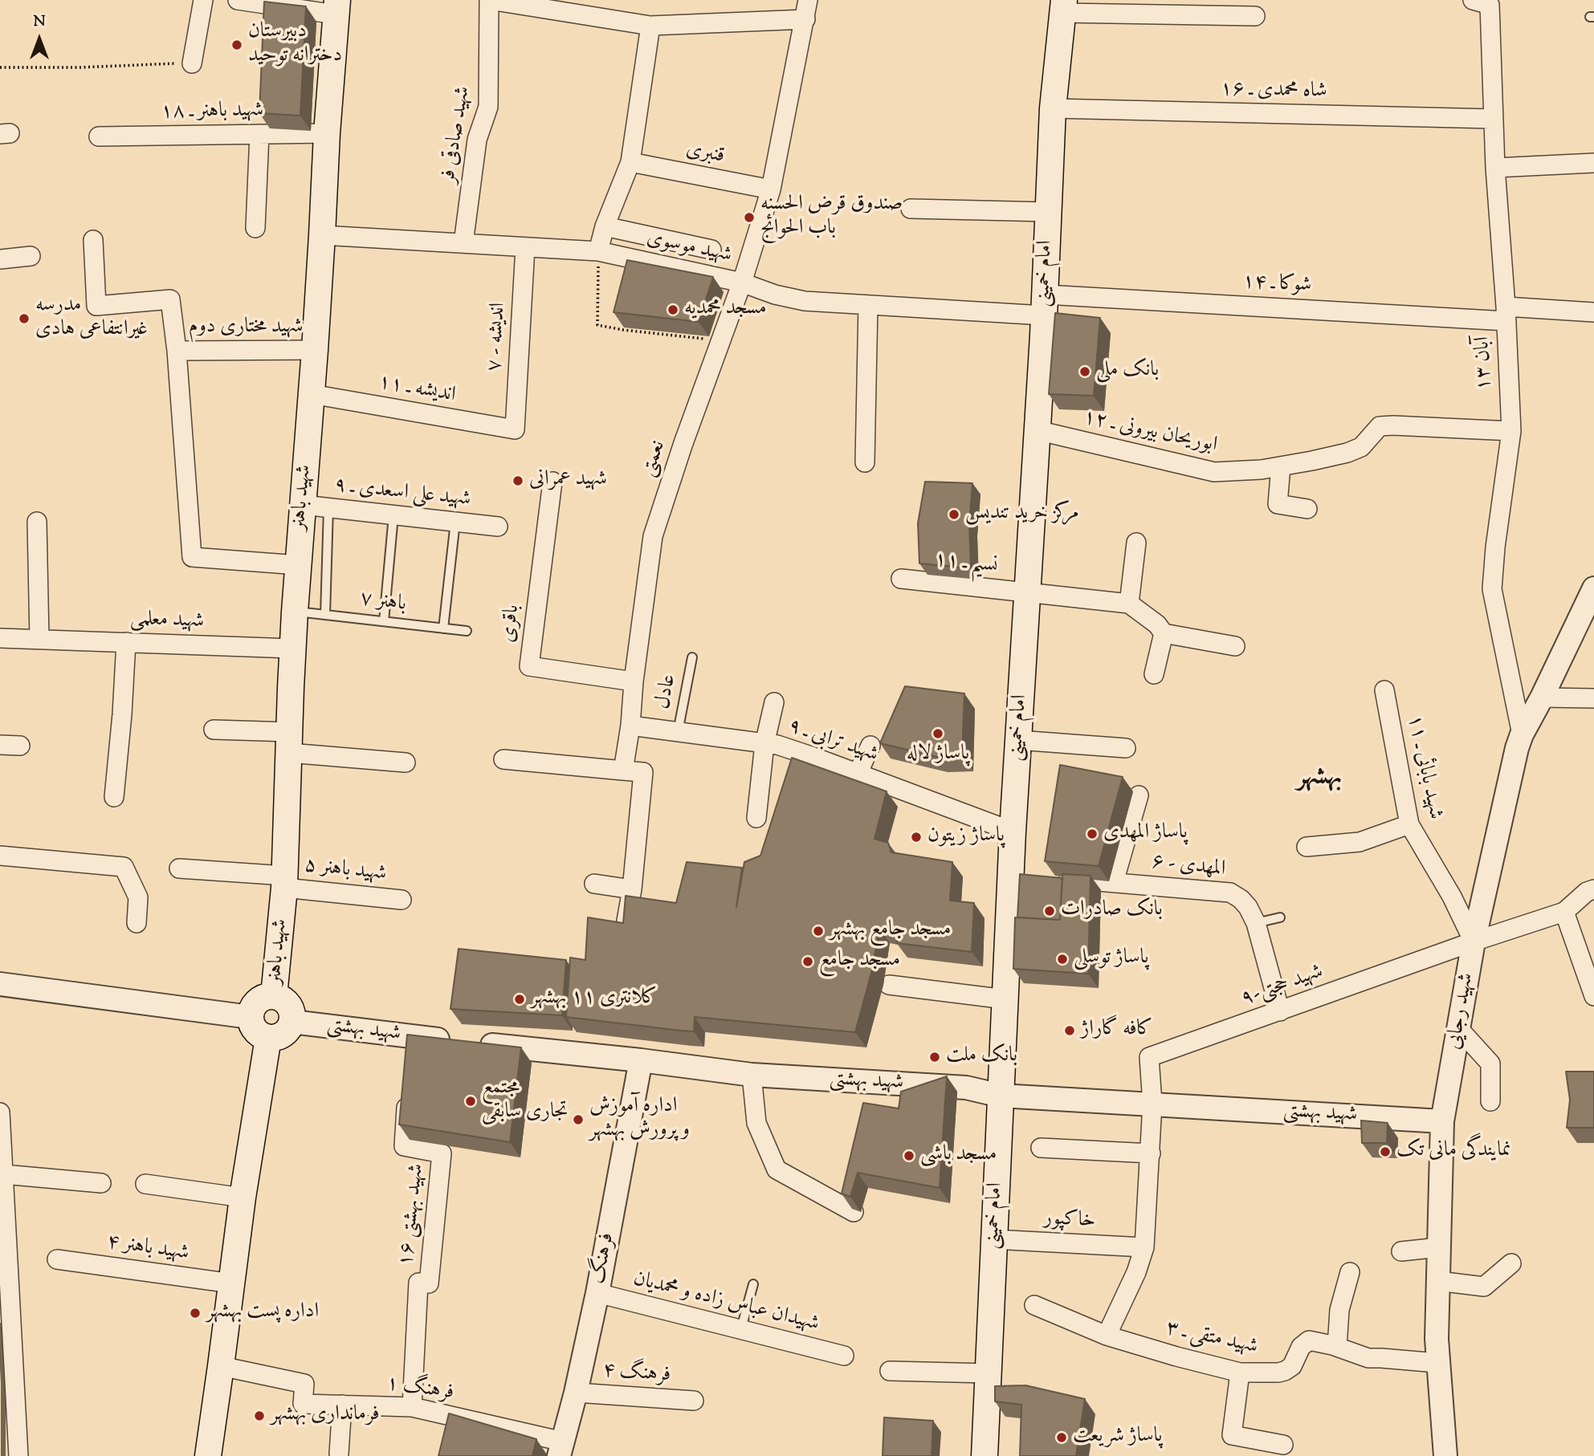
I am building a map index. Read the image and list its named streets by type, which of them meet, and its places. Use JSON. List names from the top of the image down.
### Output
{
  "streets": {
    "main road": ["امام خمینی", "شهید باهنر"],
    "street": [
      "شاه محمدی ـ ۱۶",
      "شهید باهنر ـ ۱۸",
      "شهید صادقی فر",
      "قنبری",
      "شهید موسوی",
      "شوکا ـ ۱۴",
      "شهید مختاری دوم",
      "اندیشه - ۷",
      "۱۳ آبان",
      "اندیشه ـ ۱۱",
      "ابوریحان بیرونی ـ ۱۲",
      "نعمتی",
      "شهید علی اسعدی ـ ۹",
      "نسیم ـ ۱۱",
      "شهید معلمی",
      "باقری",
      "شهید ترابی ـ ۹",
      "شهید بابائی ـ ۱۱",
      "المهدی - ۶",
      "شهید باهنر ۵",
      "شهید حجتی-۹",
      "شهید رجایی",
      "شهید بهشتی",
      "شهید بهشتی ۱۶",
      "خاکپور",
      "شهید باهنر ۴",
      "فرهنگ",
      "شهیدان عباس زاده و محمدیان",
      "شهید متقی ـ ۳",
      "فرهنگ ۴",
      "فرهنگ ۱"
    ],
    "lane": ["باهنر ۷", "عادل"]
  },
  "crossings": [
    ["شاه محمدی ـ ۱۶", "امام خمینی"],
    ["شاه محمدی ـ ۱۶", "۱۳ آبان"],
    ["شهید باهنر ـ ۱۸", "شهید باهنر"],
    ["شهید صادقی فر", "شهید موسوی"],
    ["قنبری", "نعمتی"],
    ["شهید موسوی", "امام خمینی"],
    ["شهید موسوی", "شوکا ـ ۱۴"],
    ["شهید موسوی", "اندیشه - ۷"],
    ["شهید موسوی", "نعمتی"],
    ["شهید موسوی", "شهید باهنر"],
    ["امام خمینی", "شوکا ـ ۱۴"],
    ["امام خمینی", "ابوریحان بیرونی ـ ۱۲"],
    ["امام خمینی", "نسیم ـ ۱۱"],
    ["امام خمینی", "شهید ترابی ـ ۹"],
    ["امام خمینی", "شهید بهشتی"],
    ["امام خمینی", "خاکپور"],
    ["شوکا ـ ۱۴", "۱۳ آبان"],
    ["شهید مختاری دوم", "شهید باهنر"],
    ["اندیشه - ۷", "اندیشه ـ ۱۱"],
    ["۱۳ آبان", "ابوریحان بیرونی ـ ۱۲"],
    ["۱۳ آبان", "شهید رجایی"],
    ["اندیشه ـ ۱۱", "شهید باهنر"],
    ["نعمتی", "باقری"],
    ["نعمتی", "شهید ترابی ـ ۹"],
    ["شهید علی اسعدی ـ ۹", "شهید باهنر"],
    ["شهید باهنر", "باهنر ۷"],
    ["شهید باهنر", "شهید معلمی"],
    ["شهید باهنر", "شهید باهنر ۵"],
    ["شهید باهنر", "شهید بهشتی"],
    ["عادل", "شهید ترابی ـ ۹"],
    ["شهید بابائی ـ ۱۱", "شهید حجتی-۹"],
    ["شهید بابائی ـ ۱۱", "شهید رجایی"],
    ["المهدی - ۶", "شهید حجتی-۹"],
    ["شهید حجتی-۹", "شهید رجایی"],
    ["شهید حجتی-۹", "شهید بهشتی"],
    ["شهید رجایی", "شهید بهشتی"],
    ["شهید رجایی", "شهید متقی ـ ۳"],
    ["شهید بهشتی", "فرهنگ"],
    ["شهید بهشتی ۱۶", "فرهنگ ۱"],
    ["فرهنگ", "شهیدان عباس زاده و محمدیان"],
    ["فرهنگ", "فرهنگ ۴"],
    ["فرهنگ", "فرهنگ ۱"]
  ],
  "districts": ["بهشهر"],
  "places": [
    "دبیرستان دخترانه توحید",
    "صندوق قرض الحسنه باب الحوائج",
    "مسجد محمدیه",
    "مدرسه غیرانتفاعی هادی",
    "بانک ملی",
    "شهید عمرانی",
    "مرکز خرید تندیس",
    "پاساژ لاله",
    "پاساژ المهدی",
    "پاساژ زیتون",
    "بانک صادرات",
    "مسجد جامع بهشهر",
    "پاساژ توسلی",
    "مسجد جامع",
    "کلانتری ۱۱ بهشهر",
    "کافه گاراژ",
    "بانک ملت",
    "مجتمع تجاری سابقی",
    "اداره آموزش و پرورش بهشهر",
    "نمایندگی مانی تک",
    "مسجد باشی",
    "اداره پست بهشهر",
    "فرمانداری بهشهر",
    "پاساژ شریعت"
  ],
  "north": "top"
}
